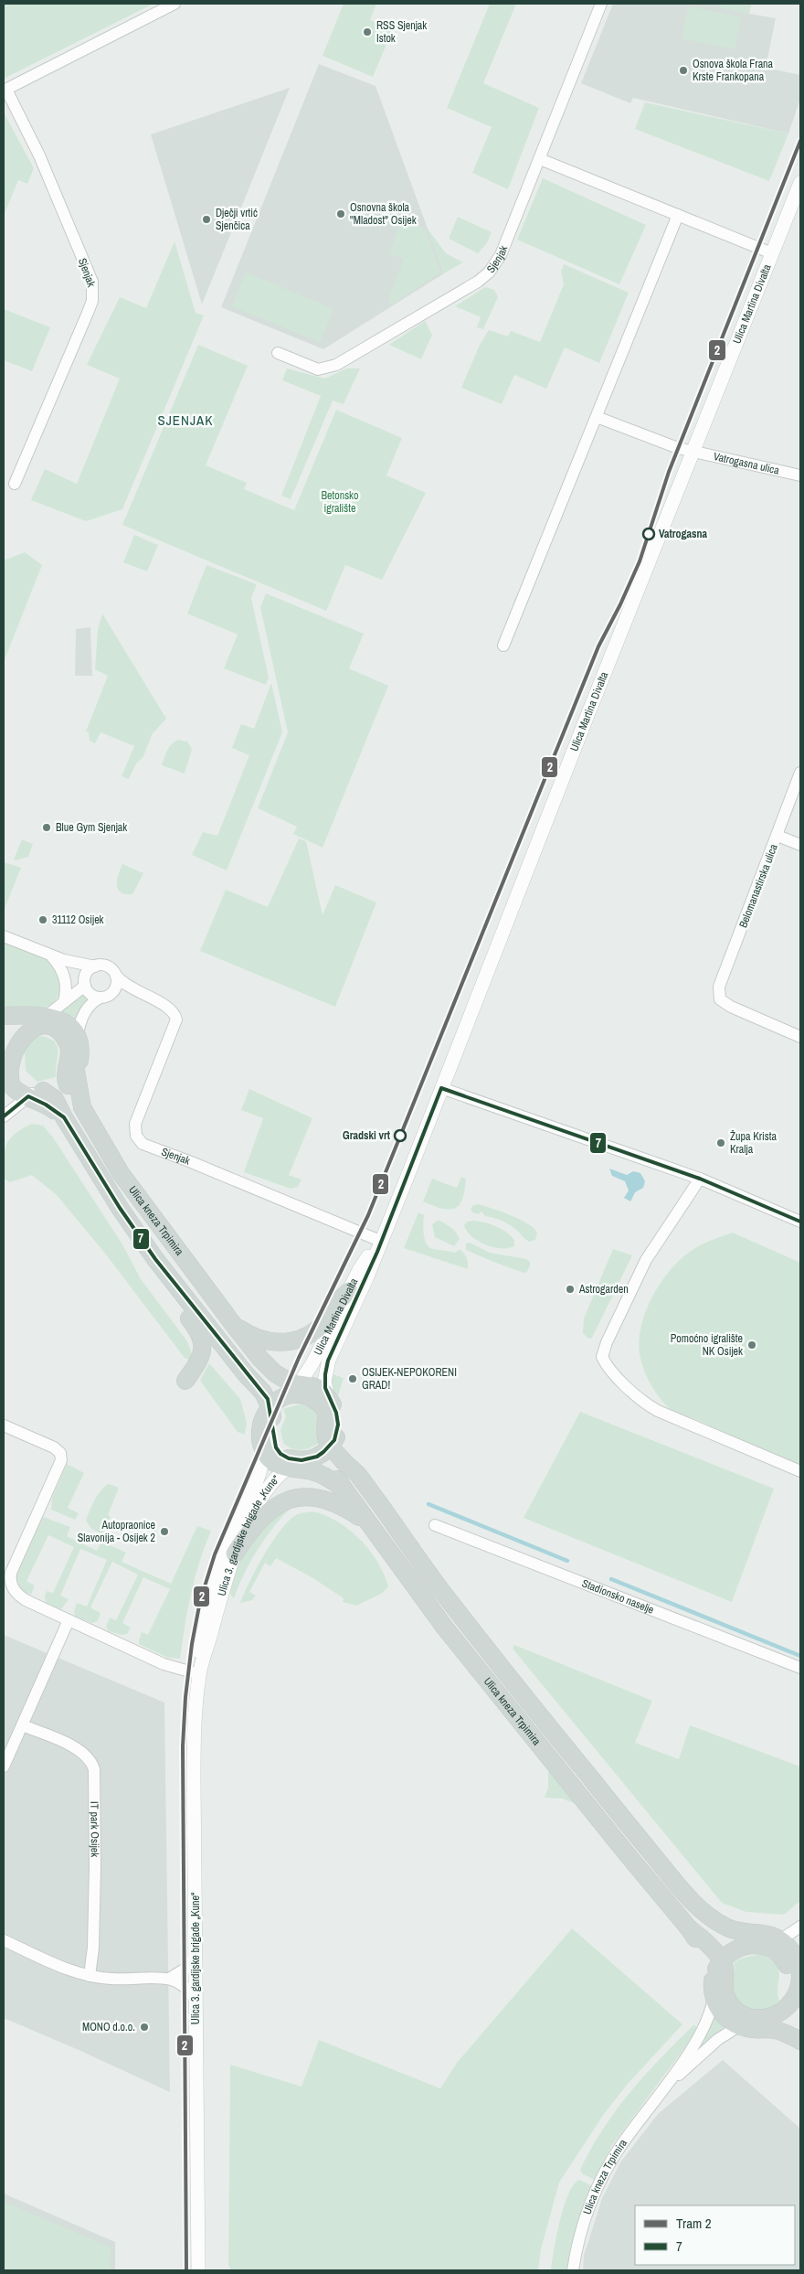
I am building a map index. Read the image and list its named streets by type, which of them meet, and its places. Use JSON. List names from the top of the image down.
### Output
{
  "streets": {
    "main road": ["Ulica kneza Trpimira"],
    "street": [
      "Sjenjak",
      "Ulica Martina Divalta",
      "Vatrogasna ulica",
      "Belomanastirska ulica",
      "Ulica 3. gardijske brigade „Kune“",
      "Stadionsko naselje",
      "IT park Osijek"
    ]
  },
  "crossings": [
    ["Sjenjak", "Ulica Martina Divalta"],
    ["Ulica Martina Divalta", "Vatrogasna ulica"],
    ["Ulica Martina Divalta", "Ulica kneza Trpimira"],
    ["Ulica Martina Divalta", "Ulica 3. gardijske brigade „Kune“"],
    ["Ulica kneza Trpimira", "Ulica 3. gardijske brigade „Kune“"]
  ],
  "districts": ["SJENJAK"],
  "parks": ["Betonsko igralište"],
  "places": [
    "RSS Sjenjak Istok",
    "Osnova škola Frana Krste Frankopana",
    "Osnovna škola ''Mladost'' Osijek",
    "Dječji vrtić Sjenčica",
    "Vatrogasna",
    "Blue Gym Sjenjak",
    "31112 Osijek",
    "Gradski vrt",
    "Župa Krista Kralja",
    "Astrogarden",
    "Pomoćno igralište NK Osijek",
    "OSIJEK-NEPOKORENI GRAD!",
    "Autopraonice Slavonija - Osijek 2",
    "MONO d.o.o."
  ],
  "lines": ["tram line 2", "transit line 7"],
  "legend": ["Tram 2", "7"]
}
